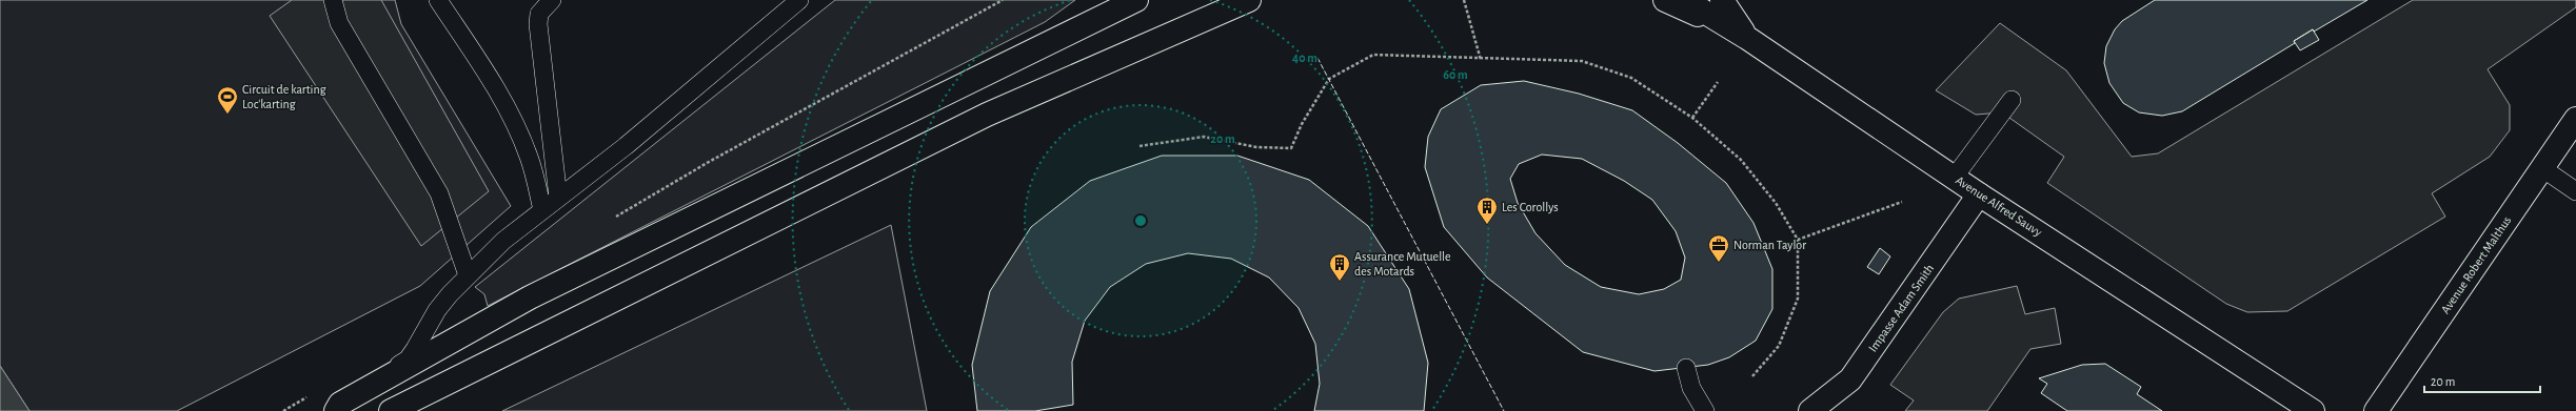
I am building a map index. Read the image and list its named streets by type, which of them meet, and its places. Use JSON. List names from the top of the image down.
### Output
{
  "streets": {
    "main road": ["Avenue Alfred Sauvy", "Avenue Robert Malthus", "Impasse Adam Smith"]
  },
  "crossings": [
    ["Avenue Alfred Sauvy", "Impasse Adam Smith"]
  ],
  "places": {
    "sports": ["Circuit de karting Loc'karting"],
    "building": ["Les Corollys", "Assurance Mutuelle des Motards"],
    "office": ["Norman Taylor"]
  },
  "scale_bar": "20 m",
  "rings": ["40 m", "60 m", "20 m"]
}
